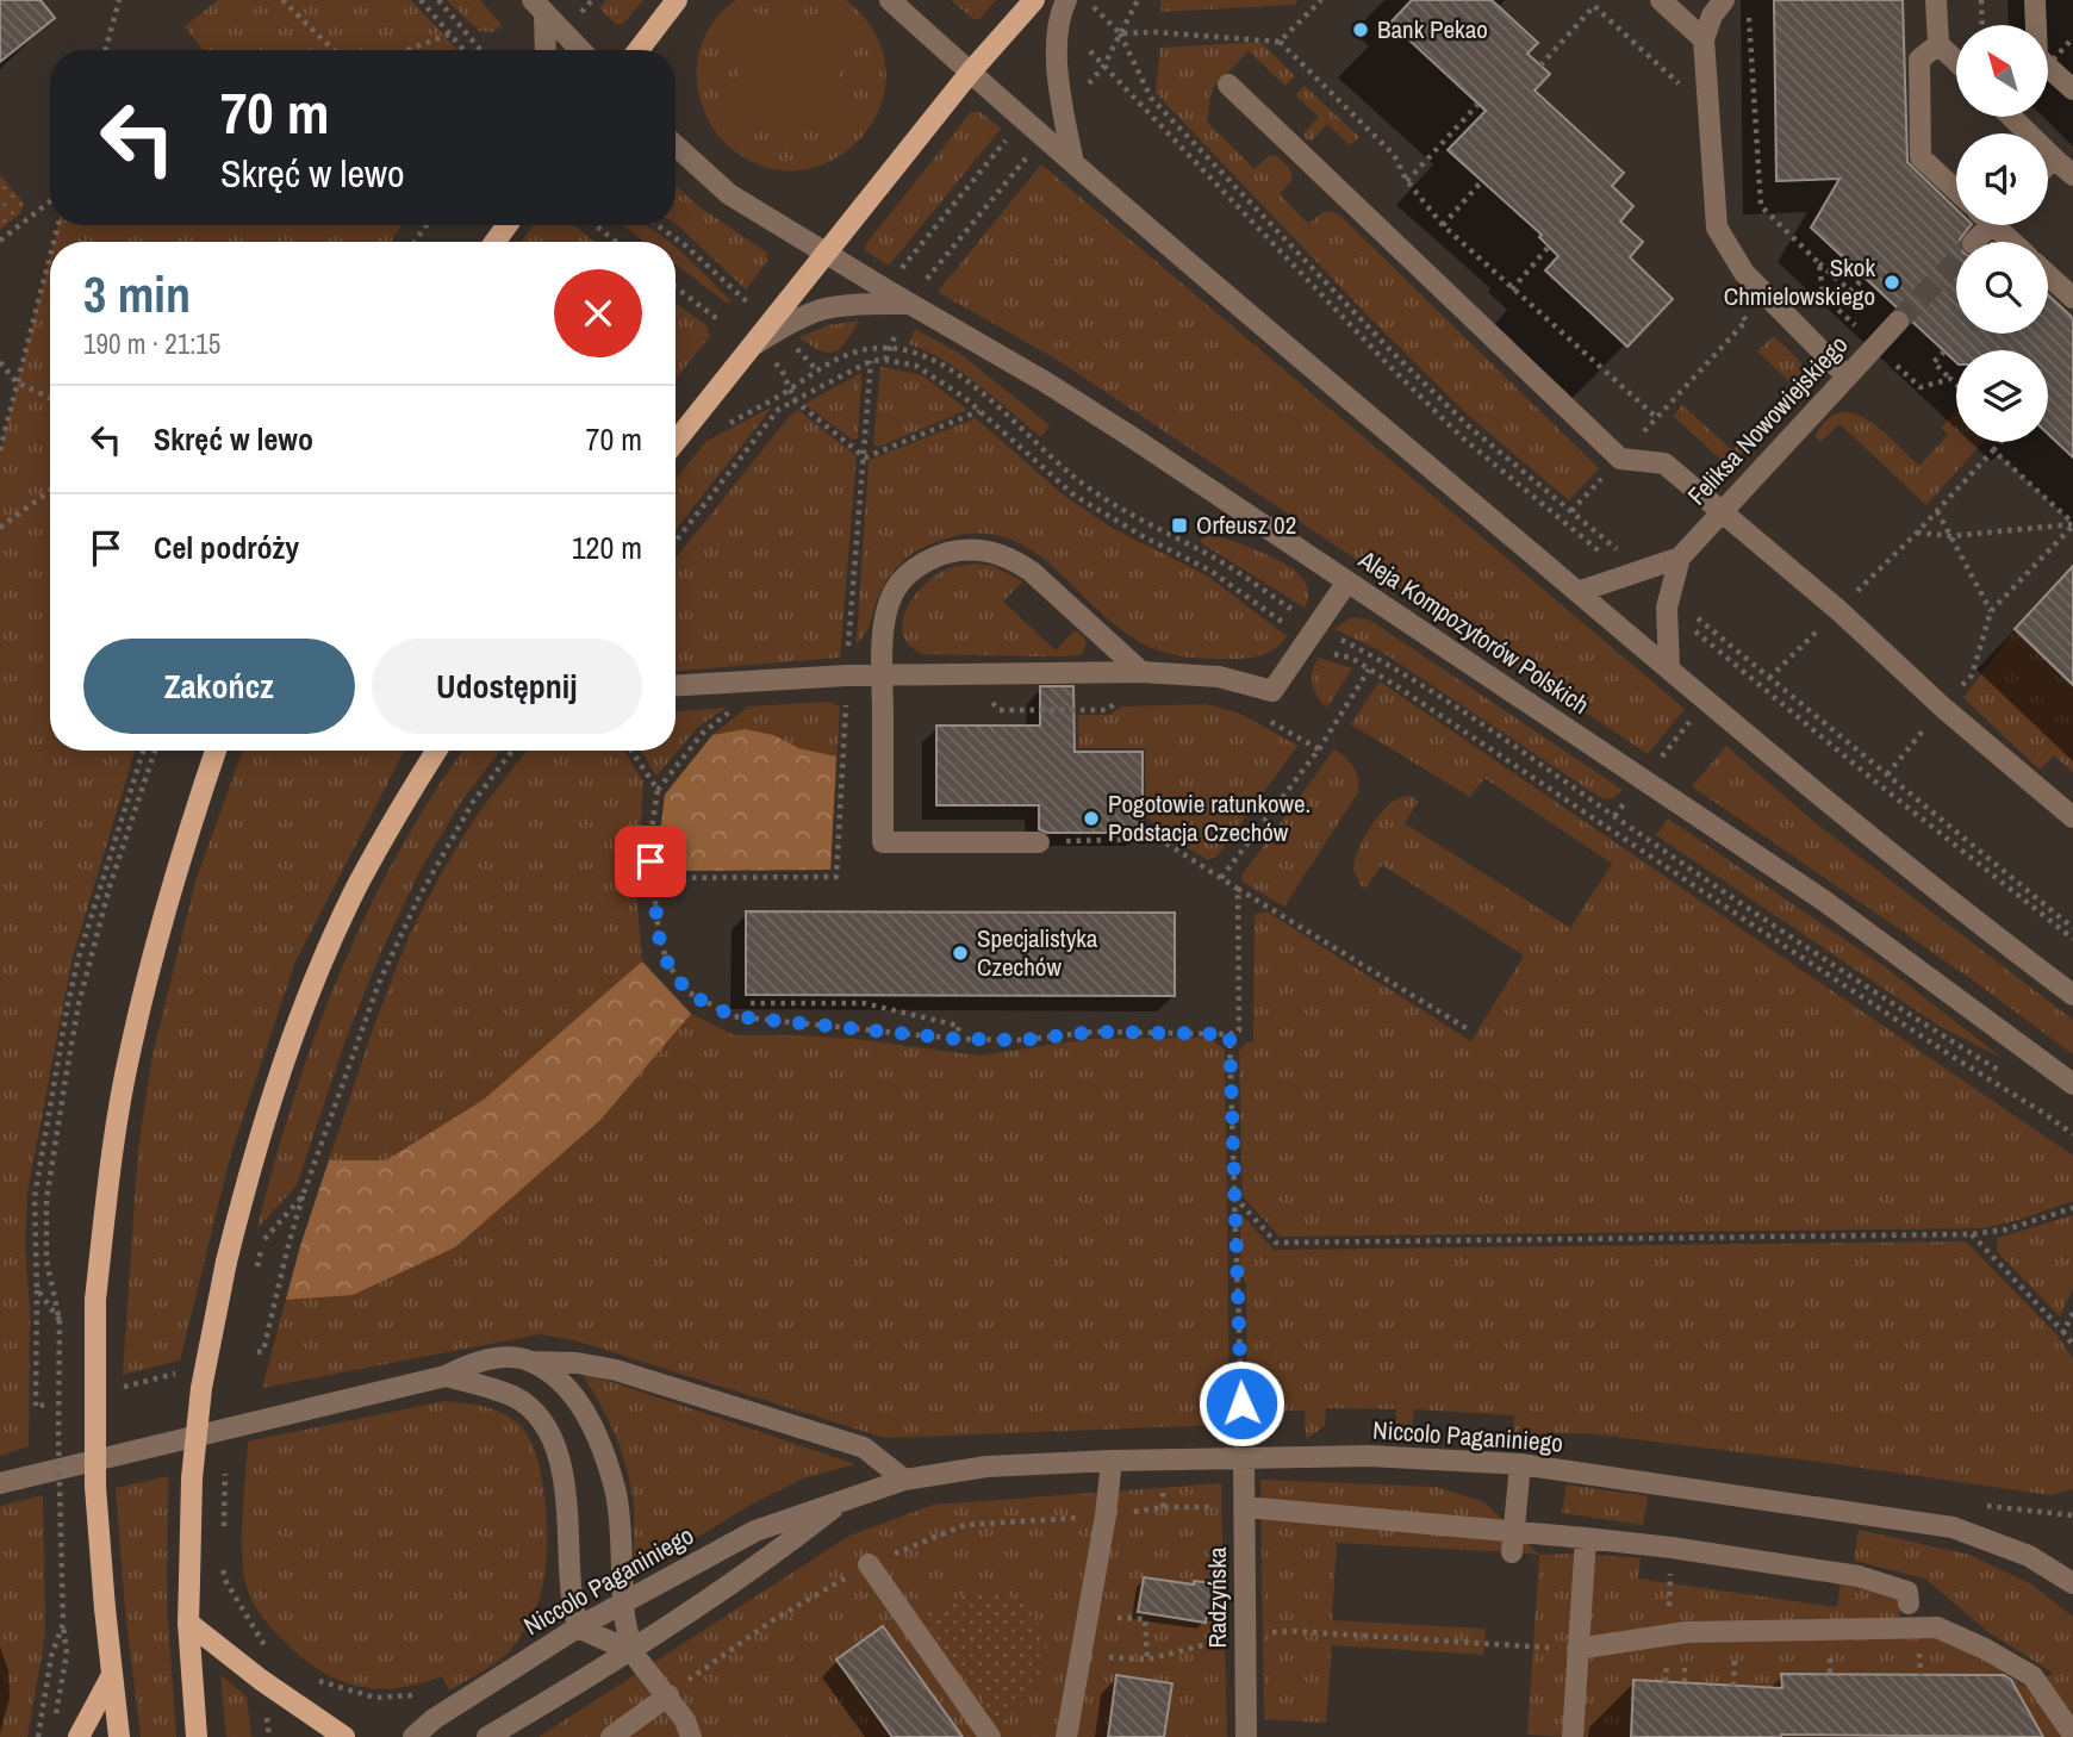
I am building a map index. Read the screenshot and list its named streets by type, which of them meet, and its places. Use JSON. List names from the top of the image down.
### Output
{
  "streets": {
    "street": [
      "Feliksa Nowowiejskiego",
      "Aleja Kompozytorów Polskich",
      "Niccolo Paganiniego",
      "Radzyńska"
    ]
  },
  "crossings": [
    ["Niccolo Paganiniego", "Radzyńska"]
  ],
  "places": {
    "other": [
      "Bank Pekao",
      "Skok Chmielowskiego",
      "Pogotowie ratunkowe. Podstacja Czechów",
      "Specjalistyka Czechów"
    ],
    "transit": ["Orfeusz 02"]
  },
  "north": "top left",
  "page": {
    "turn": ["70 m", "Skręć w lewo"],
    "heading": ["3 min", "190 m · 21:15"],
    "list": [
      {
        "name": "Skręć w lewo",
        "value": "70 m"
      },
      {
        "name": "Cel podróży",
        "value": "120 m"
      }
    ],
    "buttons": ["Zakończ", "Udostępnij"]
  }
}
